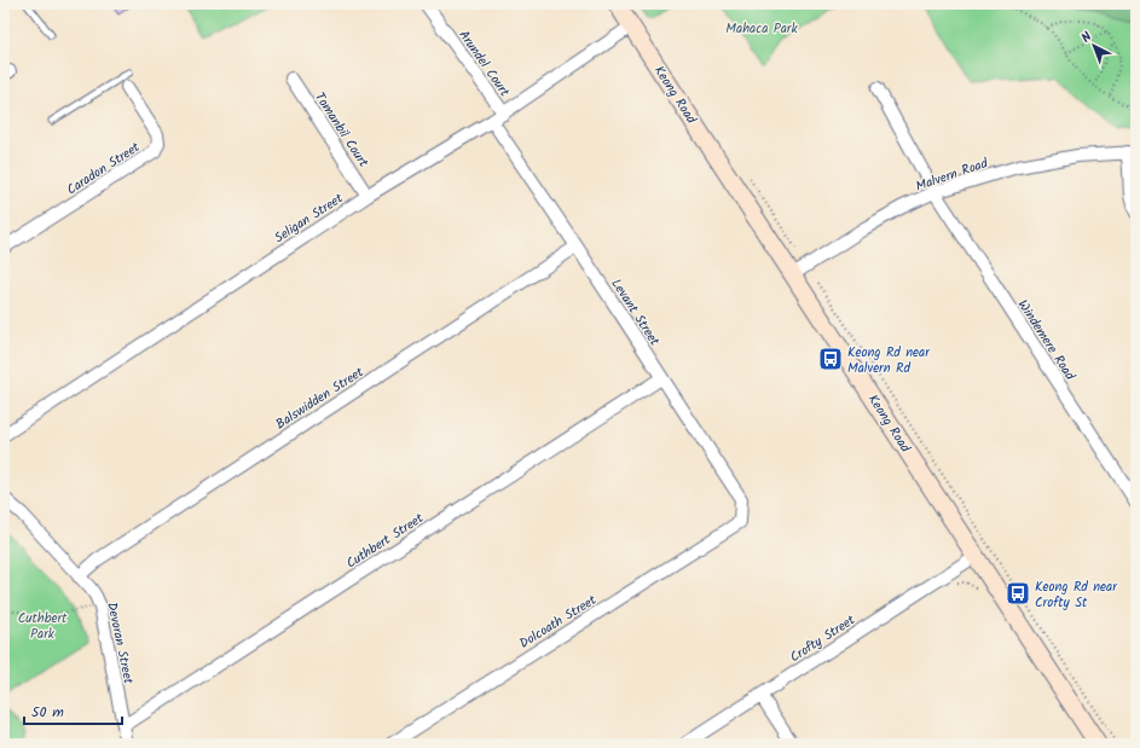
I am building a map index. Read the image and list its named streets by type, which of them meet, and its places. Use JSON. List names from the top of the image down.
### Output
{
  "streets": {
    "street": [
      "Arundel Court",
      "Keong Road",
      "Tomanbil Court",
      "Caradon Street",
      "Malvern Road",
      "Seligan Street",
      "Levant Street",
      "Windemere Road",
      "Balswidden Street",
      "Cuthbert Street",
      "Dolcoath Street",
      "Crofty Street",
      "Devoran Street"
    ]
  },
  "crossings": [
    ["Arundel Court", "Seligan Street"],
    ["Keong Road", "Malvern Road"],
    ["Keong Road", "Seligan Street"],
    ["Keong Road", "Crofty Street"],
    ["Tomanbil Court", "Seligan Street"],
    ["Malvern Road", "Windemere Road"],
    ["Seligan Street", "Levant Street"],
    ["Levant Street", "Balswidden Street"],
    ["Levant Street", "Cuthbert Street"],
    ["Levant Street", "Dolcoath Street"],
    ["Balswidden Street", "Devoran Street"],
    ["Cuthbert Street", "Devoran Street"]
  ],
  "parks": ["Mahaca Park", "Cuthbert Park"],
  "places": {
    "bus stop": ["Keong Rd near Malvern Rd", "Keong Rd near Crofty St"]
  },
  "scale_bar": "50 m",
  "north": "top left"
}
